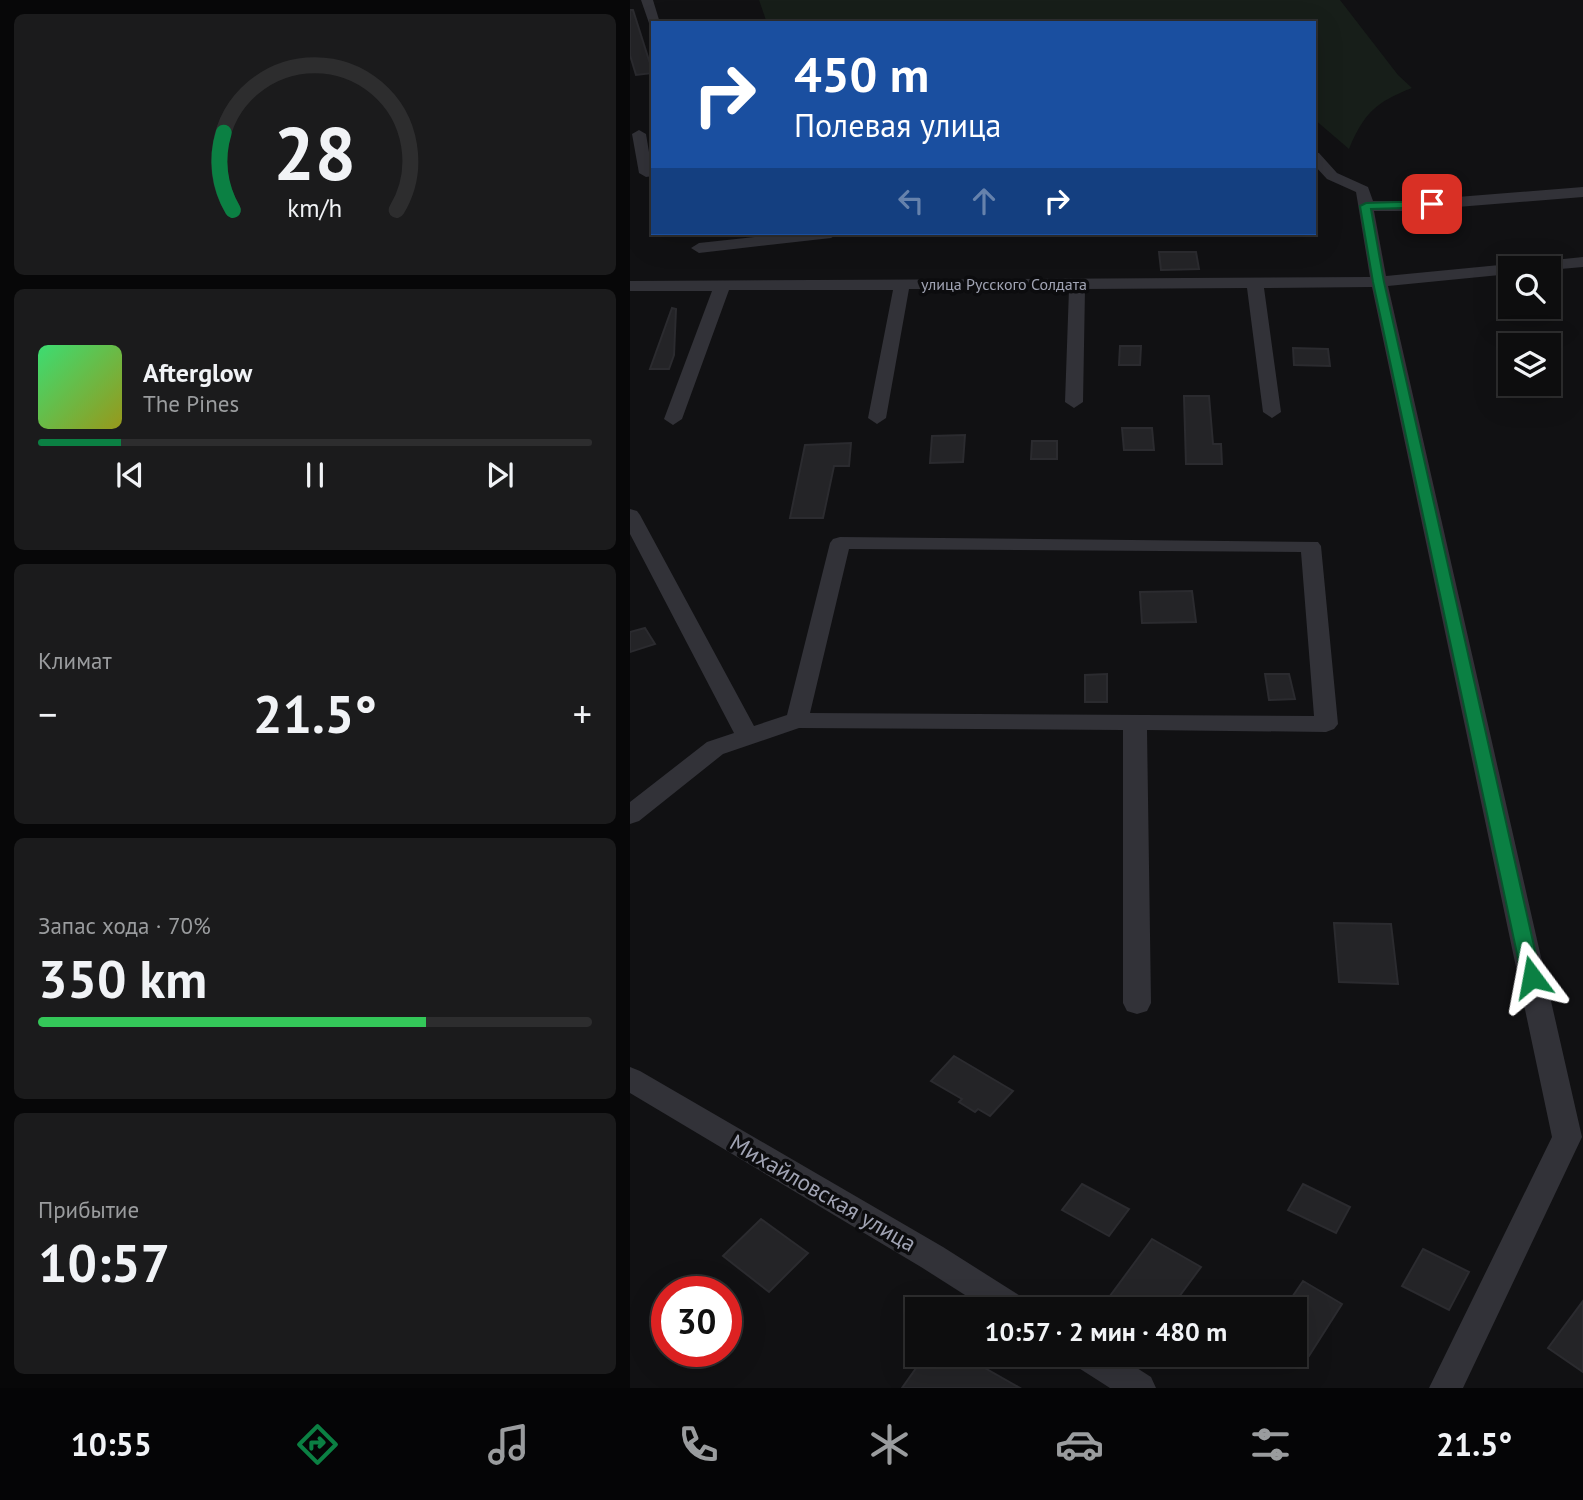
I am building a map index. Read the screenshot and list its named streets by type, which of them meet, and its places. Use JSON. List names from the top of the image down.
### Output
{
  "streets": {
    "street": ["улица Русского Солдата", "Михайловская улица"]
  },
  "page": {
    "turn": ["450 m", "Полевая улица"],
    "song": ["Afterglow", "The Pines"],
    "tile": [
      "Климат",
      ["Запас хода · 70%", "350 km"],
      ["Прибытие", "10:57"]
    ],
    "heat": ["−", "21.5°", "+"],
    "limit": "30",
    "trip": "10:57 · 2 мин · 480 m",
    "tabs": ["10:55", "21.5°"],
    "gauge": ["28", "km/h"]
  }
}
